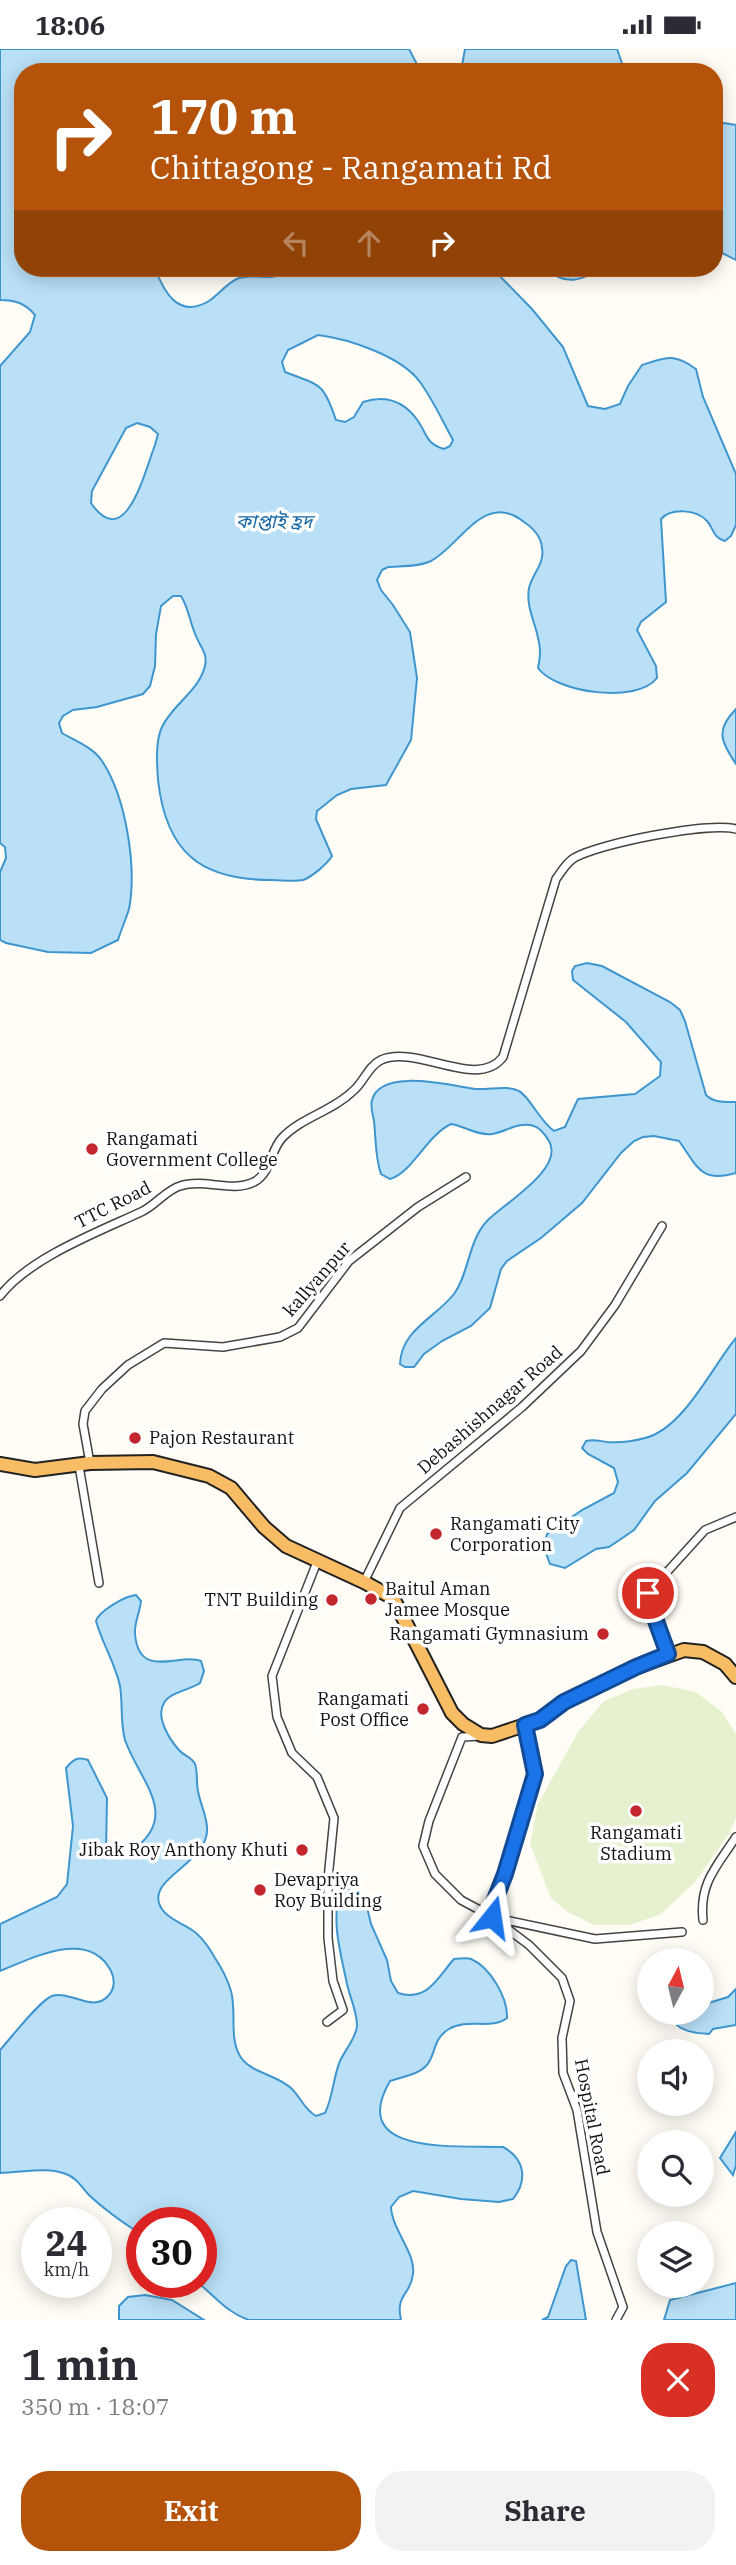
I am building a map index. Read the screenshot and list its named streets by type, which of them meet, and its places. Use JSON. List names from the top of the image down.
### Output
{
  "streets": {
    "street": [
      "TTC Road",
      "kallyanpur",
      "Debashishnagar Road",
      "Hospital Road"
    ]
  },
  "water": ["কাপ্তাই হ্রদ"],
  "places": [
    "Rangamati Government College",
    "Pajon Restaurant",
    "Rangamati City Corporation",
    "Baitul Aman Jamee Mosque",
    "TNT Building",
    "Rangamati Gymnasium",
    "Rangamati Post Office",
    "Rangamati Stadium",
    "Jibak Roy Anthony Khuti",
    "Devapriya Roy Building"
  ],
  "north": "top",
  "page": {
    "status": "18:06",
    "turn": ["170 m", "Chittagong - Rangamati Rd"],
    "speed": "24 km/h",
    "limit": "30",
    "heading": ["1 min", "350 m · 18:07"],
    "buttons": ["Exit", "Share"]
  }
}
